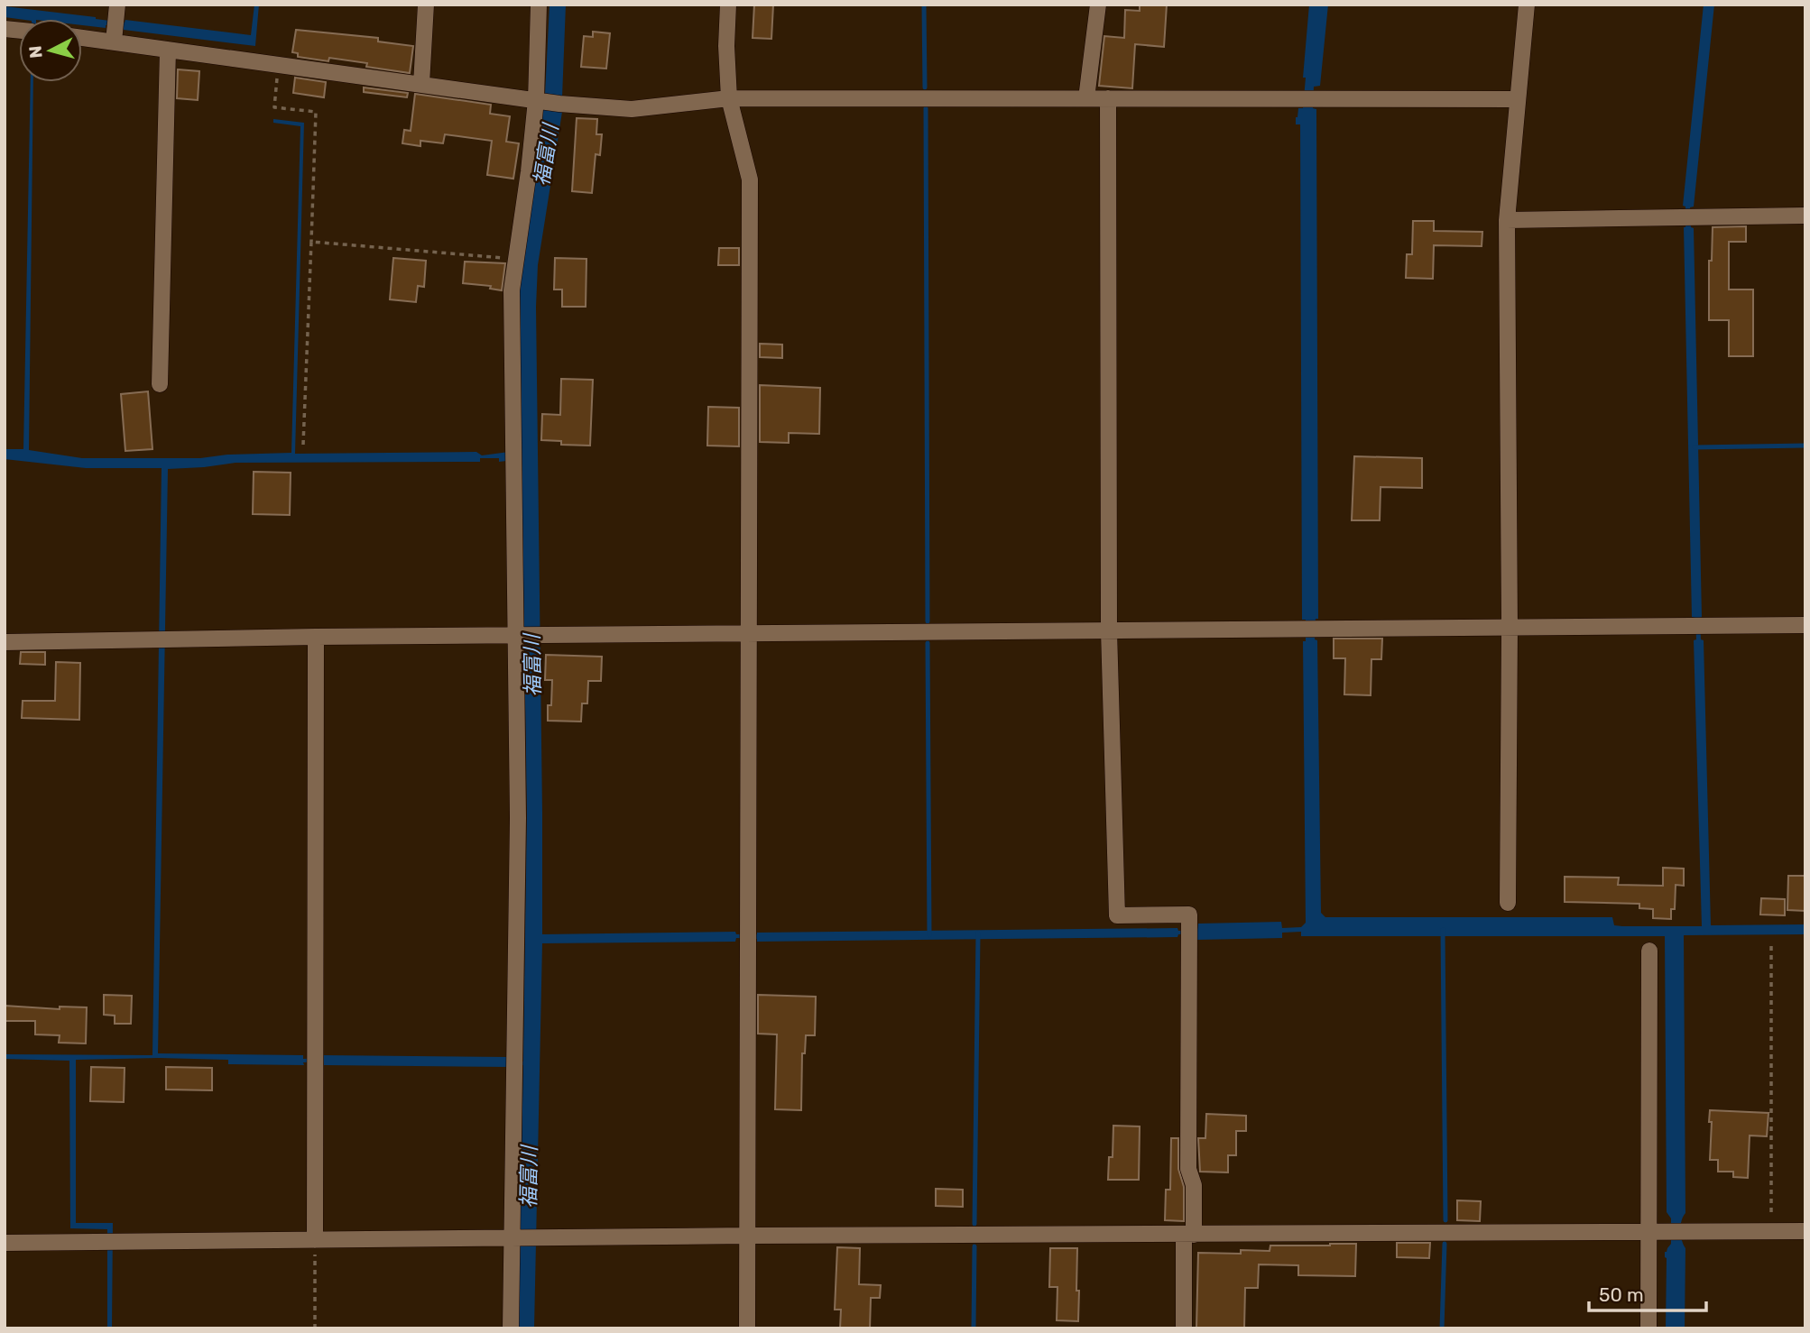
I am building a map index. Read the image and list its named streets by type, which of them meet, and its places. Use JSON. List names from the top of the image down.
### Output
{
  "water": ["福富川"],
  "scale_bar": "50 m",
  "north": "left"
}
